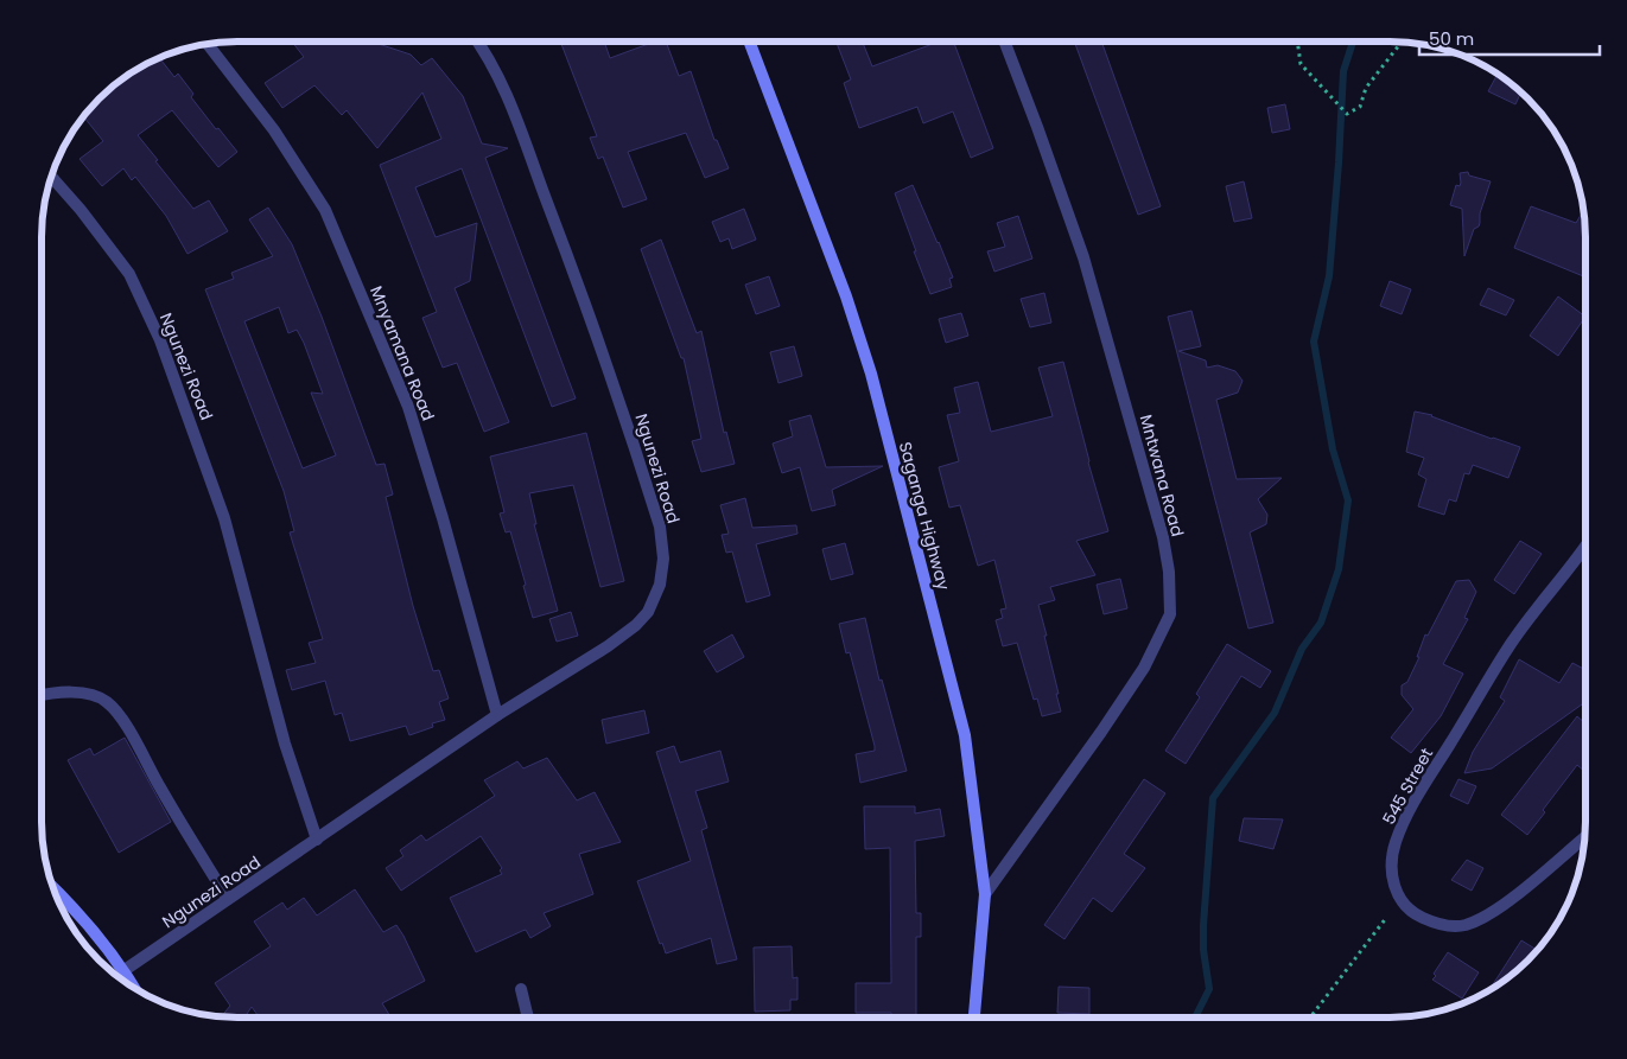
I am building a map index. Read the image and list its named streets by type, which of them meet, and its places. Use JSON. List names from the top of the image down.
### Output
{
  "streets": {
    "street": [
      "Mnyamana Road",
      "Ngunezi Road",
      "Mntwana Road",
      "Saganga Highway",
      "545 Street"
    ]
  },
  "crossings": [
    ["Mnyamana Road", "Ngunezi Road"],
    ["Mntwana Road", "Saganga Highway"]
  ],
  "scale_bar": "50 m"
}
